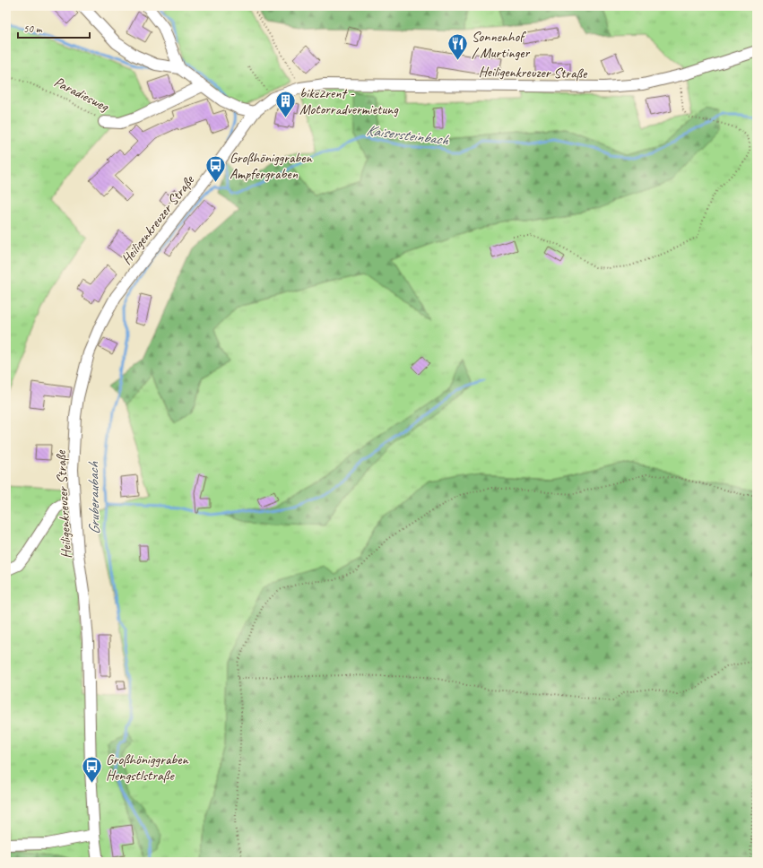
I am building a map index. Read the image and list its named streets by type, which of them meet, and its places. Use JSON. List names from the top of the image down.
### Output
{
  "streets": {
    "street": ["Heiligenkreuzer Straße", "Paradiesweg"]
  },
  "water": ["Kaisersteinbach", "Gruberaubach"],
  "places": {
    "restaurant": ["Sonnenhof / Murtinger"],
    "building": ["bike2rent - Motorradvermietung"],
    "bus stop": ["Großhöniggraben Ampfergraben", "Großhöniggraben Hengstlstraße"]
  },
  "scale_bar": "50 m"
}
